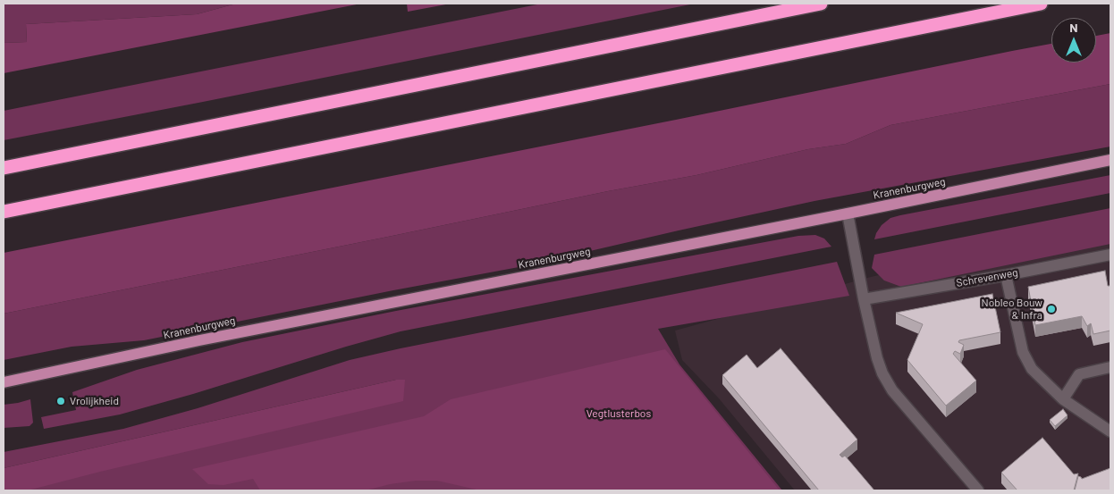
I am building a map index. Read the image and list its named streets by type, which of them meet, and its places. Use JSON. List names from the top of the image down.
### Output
{
  "streets": {
    "main road": ["Kranenburgweg"],
    "street": ["Schrevenweg"]
  },
  "parks": ["Vegtlusterbos"],
  "places": ["Nobleo Bouw & Infra", "Vrolijkheid"],
  "north": "top"
}
